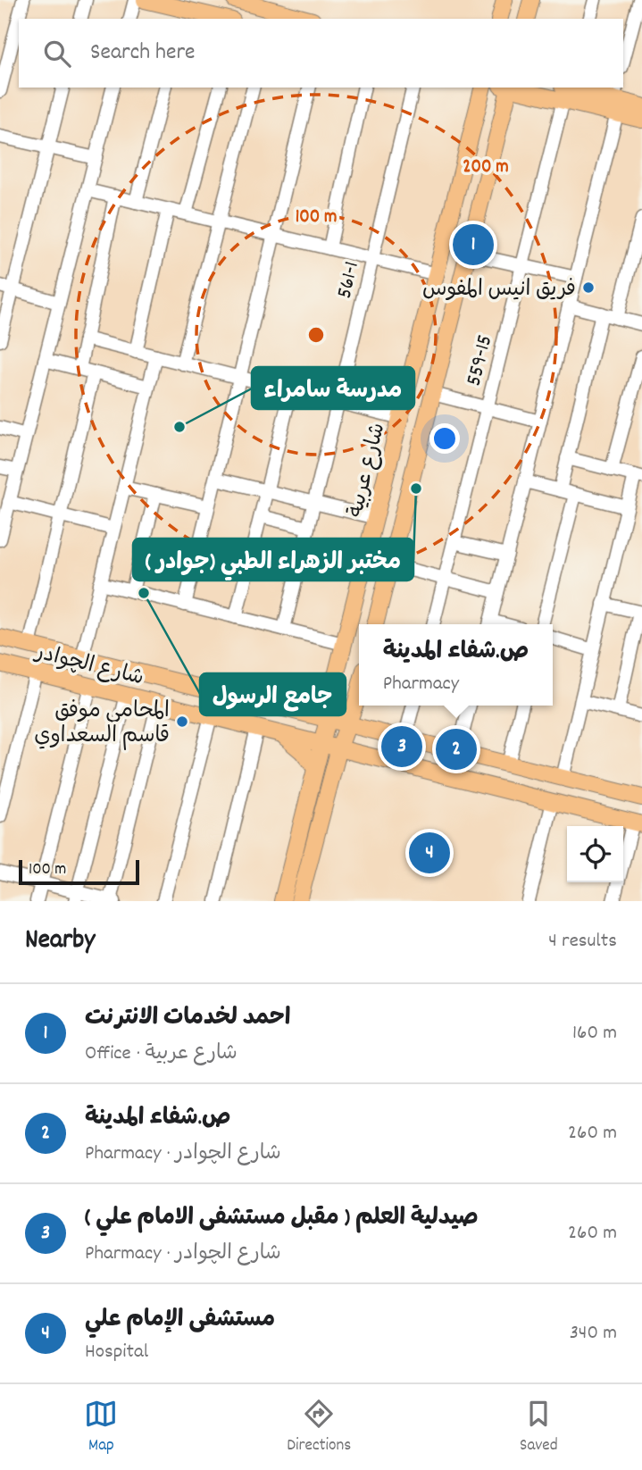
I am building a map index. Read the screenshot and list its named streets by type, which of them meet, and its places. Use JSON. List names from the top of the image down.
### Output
{
  "streets": {
    "main road": ["شارع عربية", "شارع الچوادر"],
    "street": ["561-1", "559-15"]
  },
  "crossings": [
    ["شارع عربية", "شارع الچوادر"]
  ],
  "places": [
    "فريق انيس المفوس",
    "مدرسة سامراء",
    "مختبر الزهراء الطبي (جوادر )",
    "جامع الرسول",
    "المحامي موفق قاسم السعداوي"
  ],
  "scale_bar": "100 m",
  "page": {
    "search": "Search here",
    "pins": [
      "1",
      "3",
      "2",
      "4"
    ],
    "popup": ["ص.شفاء المدينة", "Pharmacy"],
    "scale": "100 m",
    "heading": ["Nearby", "4 results"],
    "list": [
      {
        "mark": "1",
        "name": "احمد لخدمات الانترنت",
        "note": "Office · شارع عربية",
        "value": "160 m"
      },
      {
        "mark": "2",
        "name": "ص.شفاء المدينة",
        "note": "Pharmacy · شارع الچوادر",
        "value": "260 m"
      },
      {
        "mark": "3",
        "name": "صيدلية العلم ( مقبل مستشفى الامام علي )",
        "note": "Pharmacy · شارع الچوادر",
        "value": "260 m"
      },
      {
        "mark": "4",
        "name": "مستشفى الإمام علي",
        "note": "Hospital",
        "value": "340 m"
      }
    ],
    "nav": ["Map", "Directions", "Saved"]
  },
  "rings": ["200 m", "100 m"]
}
